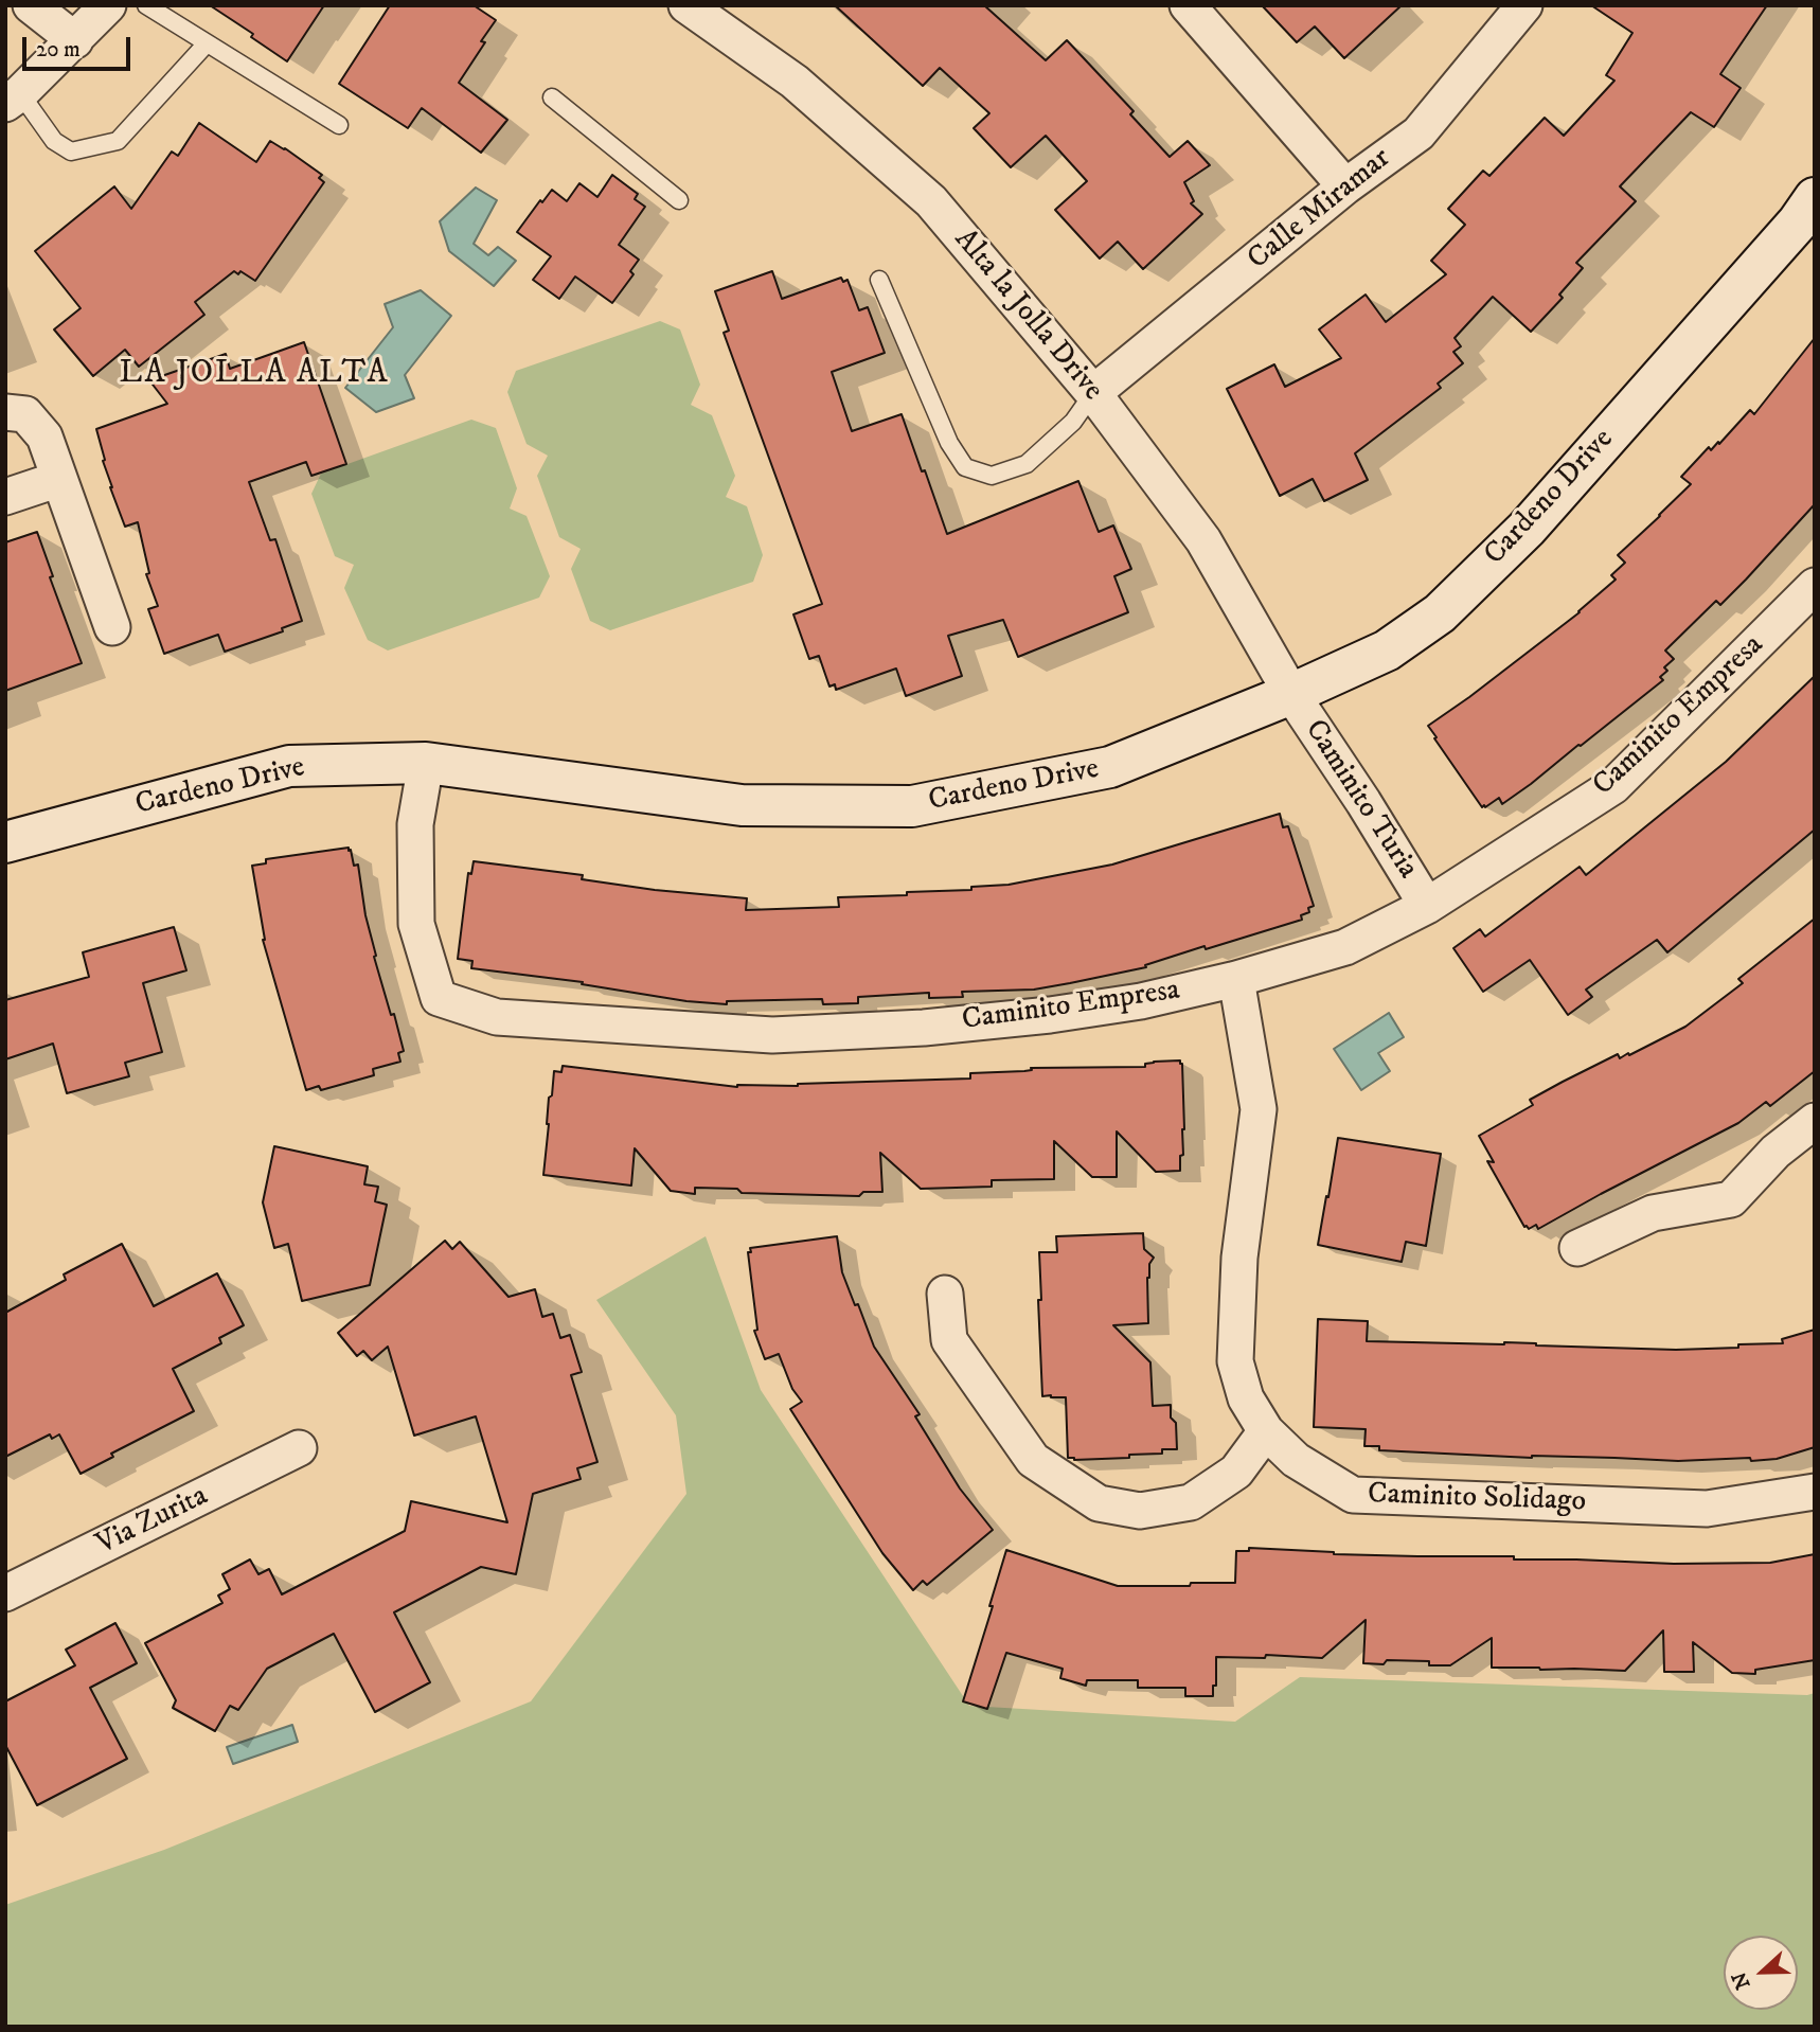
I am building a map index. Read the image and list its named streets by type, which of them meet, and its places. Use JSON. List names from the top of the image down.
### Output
{
  "streets": {
    "street": [
      "Calle Miramar",
      "Alta la Jolla Drive",
      "Cardeno Drive",
      "Caminito Empresa",
      "Caminito Turia",
      "Caminito Solidago",
      "Via Zurita"
    ]
  },
  "crossings": [
    ["Calle Miramar", "Alta la Jolla Drive"],
    ["Alta la Jolla Drive", "Cardeno Drive"],
    ["Alta la Jolla Drive", "Caminito Turia"],
    ["Cardeno Drive", "Caminito Empresa"],
    ["Cardeno Drive", "Caminito Turia"],
    ["Caminito Empresa", "Caminito Turia"],
    ["Caminito Empresa", "Caminito Solidago"]
  ],
  "districts": ["LA JOLLA ALTA"],
  "scale_bar": "20 m",
  "north": "left"
}
